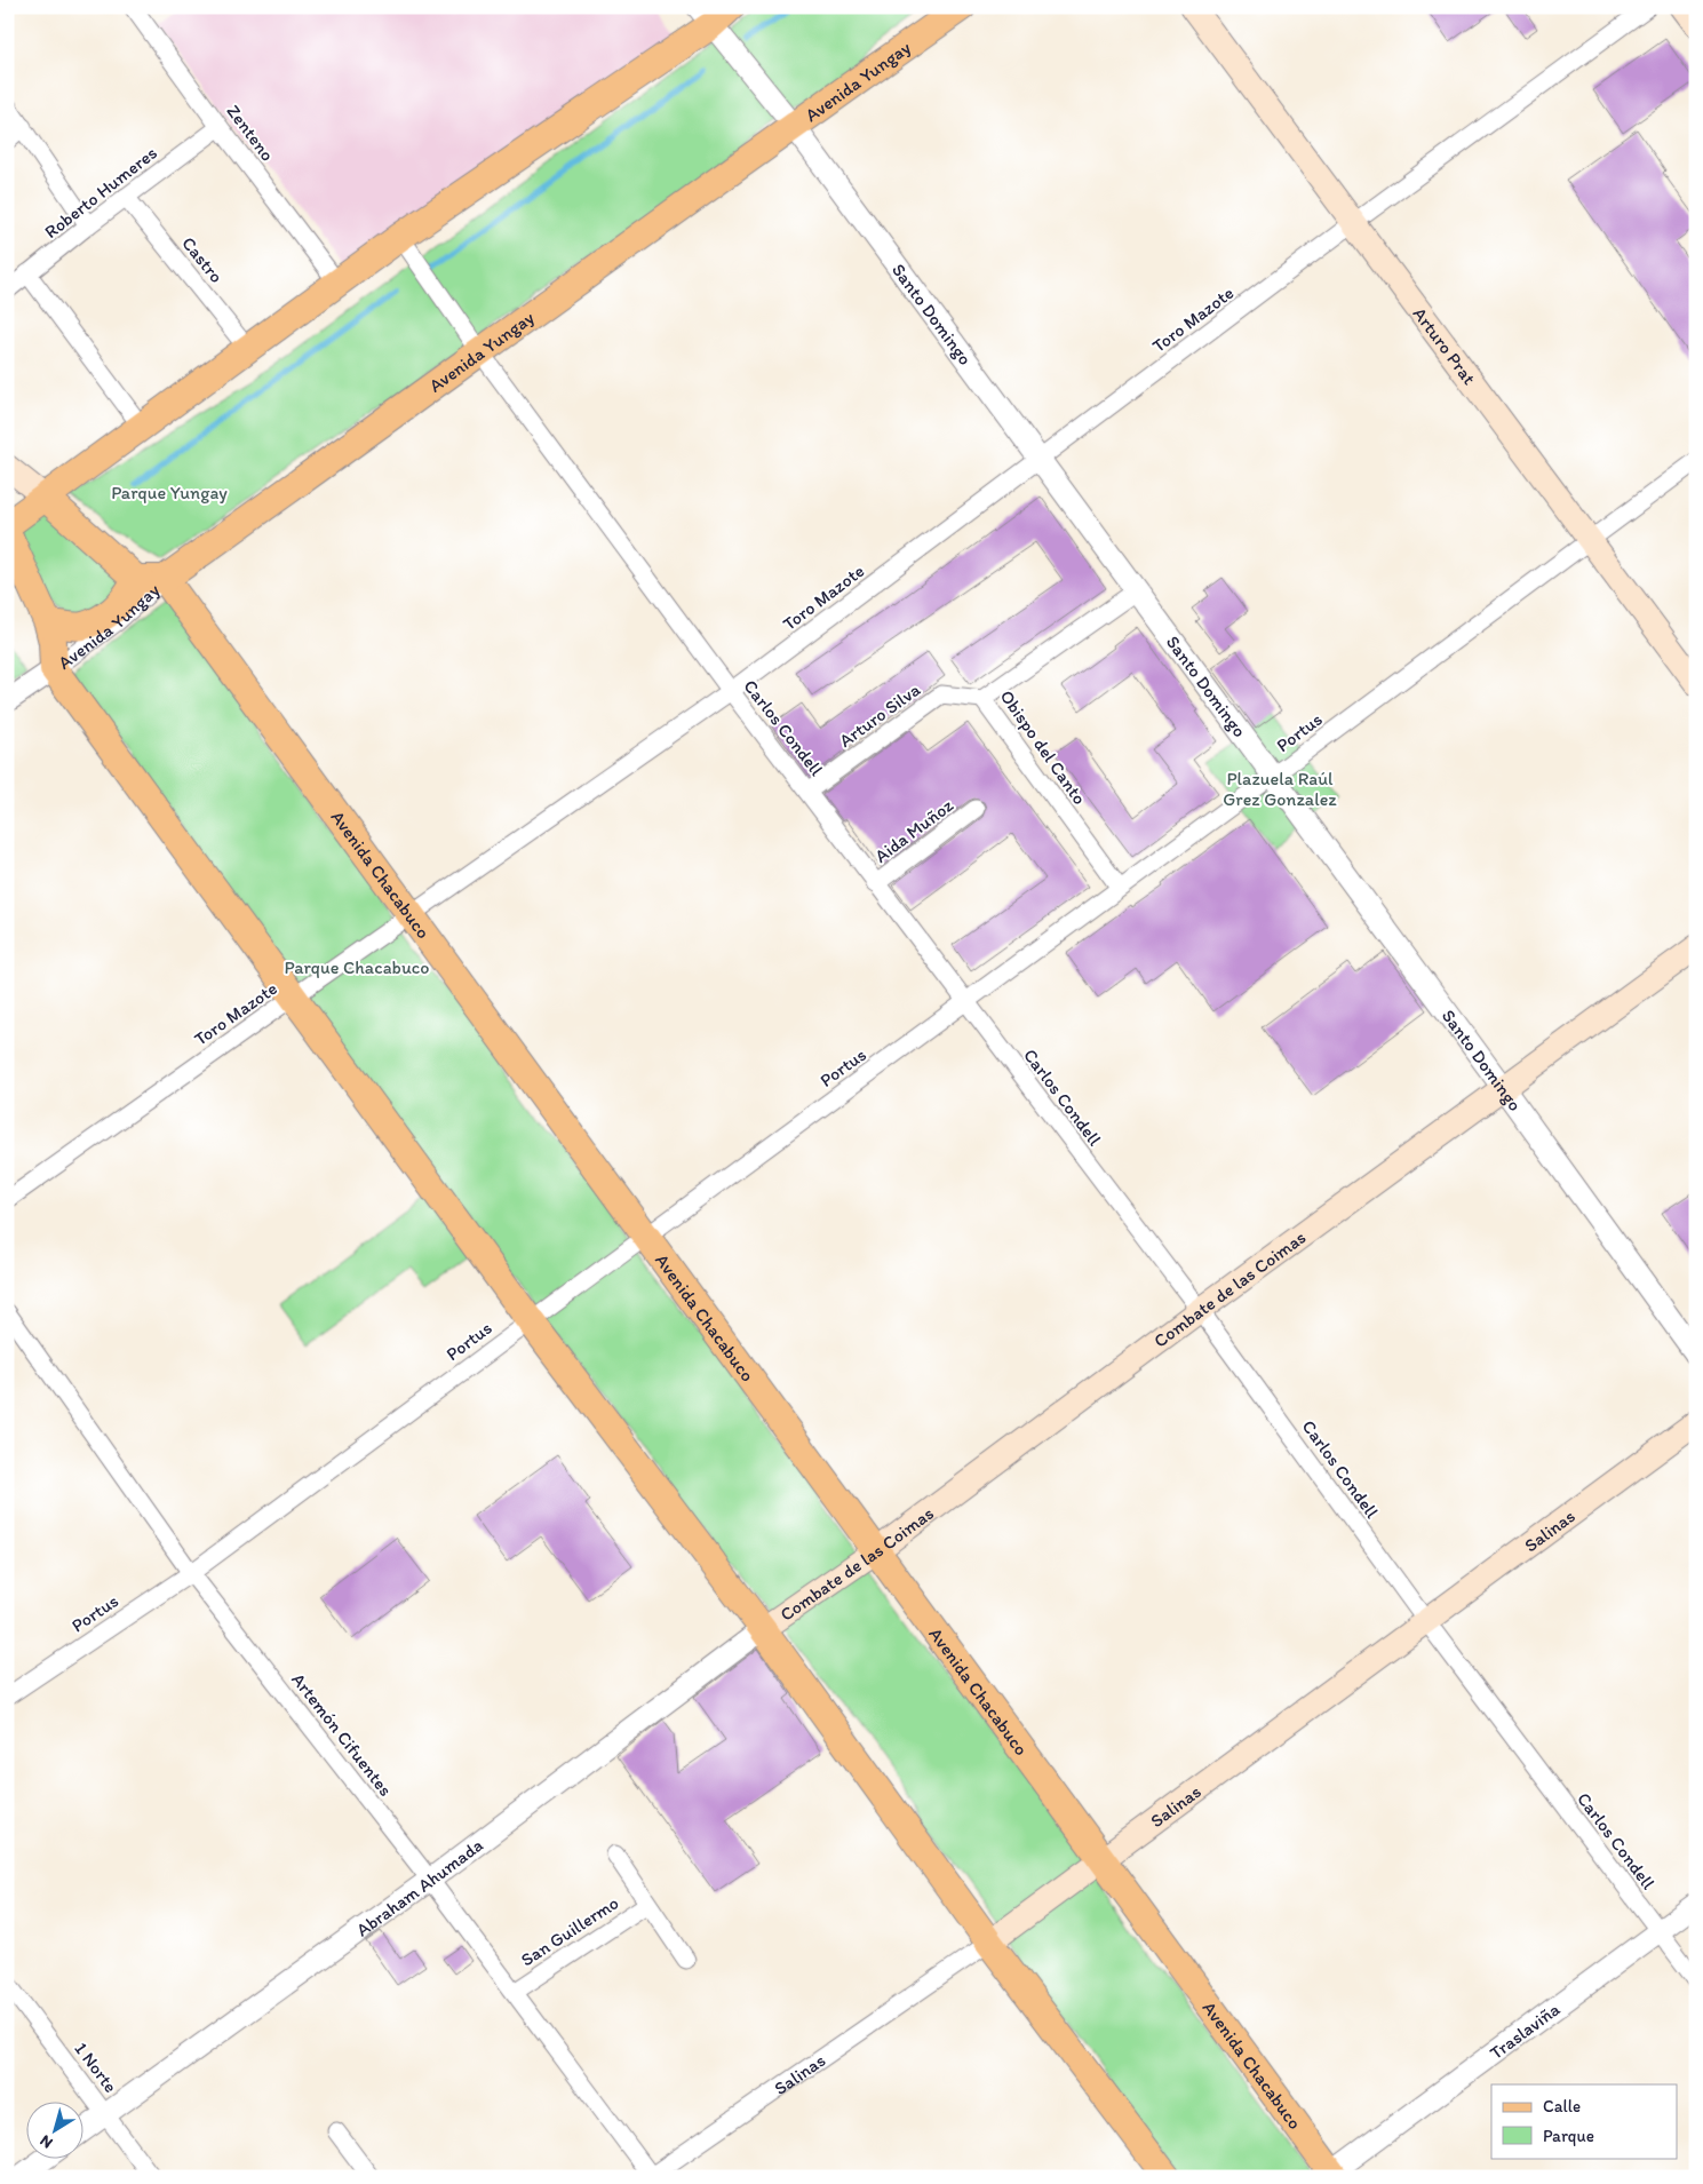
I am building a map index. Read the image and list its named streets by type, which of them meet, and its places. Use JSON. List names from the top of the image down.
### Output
{
  "streets": {
    "main road": [
      "Avenida Yungay",
      "Arturo Prat",
      "Avenida Chacabuco",
      "Combate de las Coimas",
      "Salinas"
    ],
    "street": [
      "Zenteno",
      "Roberto Humeres",
      "Castro",
      "Santo Domingo",
      "Toro Mazote",
      "Arturo Silva",
      "Carlos Condell",
      "Portus",
      "Obispo del Canto",
      "Aida Muñoz",
      "Artemón Cifuentes",
      "Abraham Ahumada",
      "San Guillermo",
      "Traslaviña",
      "1 Norte"
    ]
  },
  "crossings": [
    ["Avenida Yungay", "Santo Domingo"],
    ["Avenida Yungay", "Carlos Condell"],
    ["Avenida Yungay", "Avenida Chacabuco"],
    ["Zenteno", "Roberto Humeres"],
    ["Roberto Humeres", "Castro"],
    ["Santo Domingo", "Toro Mazote"],
    ["Santo Domingo", "Portus"],
    ["Santo Domingo", "Obispo del Canto"],
    ["Santo Domingo", "Combate de las Coimas"],
    ["Toro Mazote", "Arturo Prat"],
    ["Toro Mazote", "Carlos Condell"],
    ["Toro Mazote", "Avenida Chacabuco"],
    ["Arturo Prat", "Portus"],
    ["Arturo Silva", "Carlos Condell"],
    ["Arturo Silva", "Obispo del Canto"],
    ["Carlos Condell", "Portus"],
    ["Carlos Condell", "Aida Muñoz"],
    ["Carlos Condell", "Combate de las Coimas"],
    ["Carlos Condell", "Salinas"],
    ["Carlos Condell", "Traslaviña"],
    ["Portus", "Obispo del Canto"],
    ["Portus", "Avenida Chacabuco"],
    ["Portus", "Artemón Cifuentes"],
    ["Avenida Chacabuco", "Combate de las Coimas"],
    ["Avenida Chacabuco", "Salinas"],
    ["Avenida Chacabuco", "Traslaviña"],
    ["Combate de las Coimas", "Abraham Ahumada"],
    ["Salinas", "Artemón Cifuentes"],
    ["Artemón Cifuentes", "Abraham Ahumada"],
    ["Artemón Cifuentes", "San Guillermo"],
    ["Abraham Ahumada", "1 Norte"]
  ],
  "parks": ["Parque Yungay", "Plazuela Raúl Grez Gonzalez", "Parque Chacabuco"],
  "legend": ["Calle", "Parque"],
  "north": "bottom left"
}
